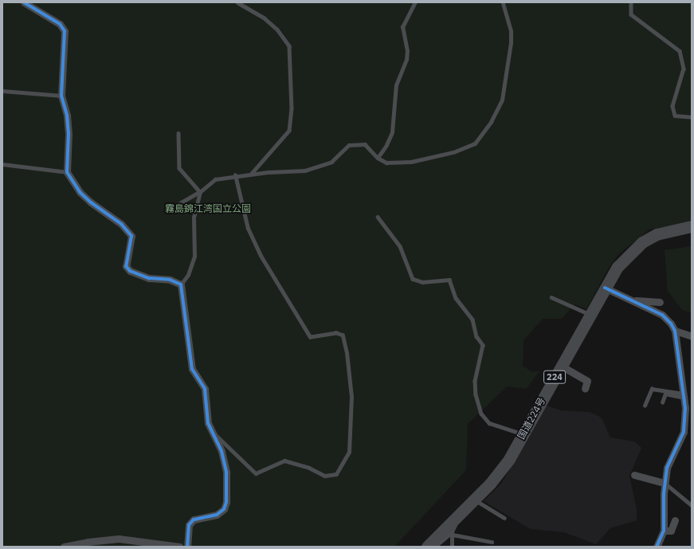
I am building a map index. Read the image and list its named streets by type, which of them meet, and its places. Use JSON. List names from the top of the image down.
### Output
{
  "streets": {
    "highway": ["224", "国道224号"]
  },
  "parks": ["霧島錦江湾国立公園"]
}
